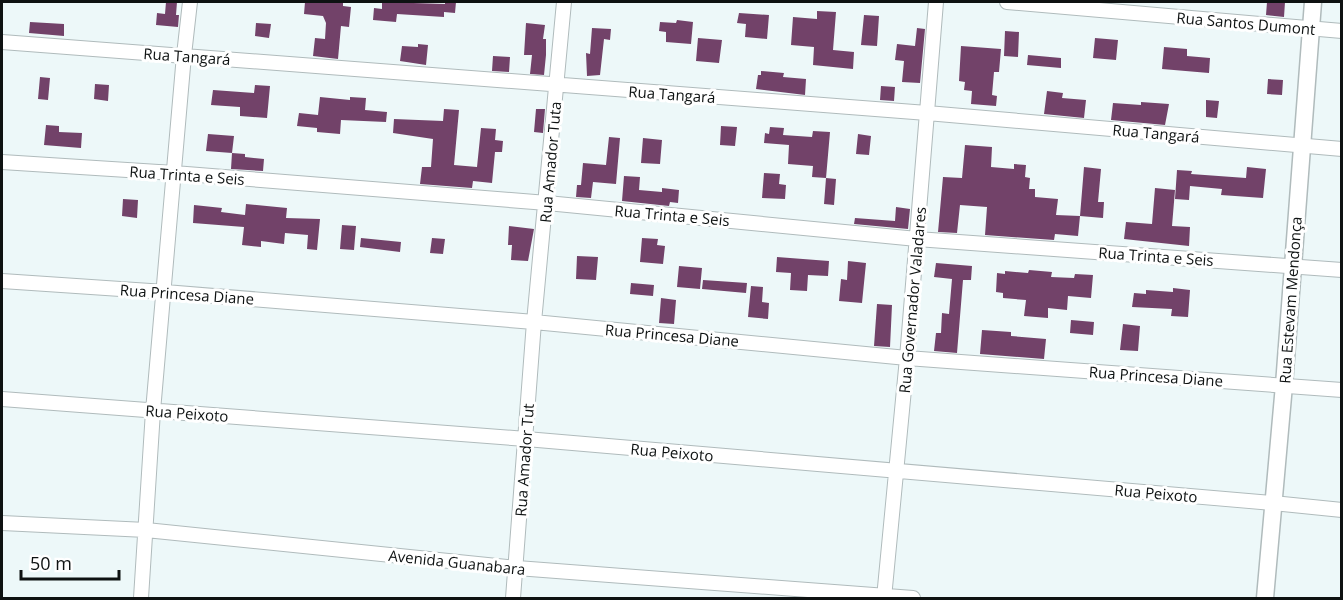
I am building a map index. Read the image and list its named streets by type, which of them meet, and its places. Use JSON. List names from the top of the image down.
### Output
{
  "streets": {
    "street": [
      "Rua Santos Dumont",
      "Rua Tangará",
      "Rua Amador Tuta",
      "Rua Trinta e Seis",
      "Rua Princesa Diane",
      "Rua Governador Valadares",
      "Rua Estevam Mendonça",
      "Rua Peixoto",
      "Rua Amador Tut",
      "Avenida Guanabara"
    ]
  },
  "crossings": [
    ["Rua Santos Dumont", "Rua Estevam Mendonça"],
    ["Rua Tangará", "Rua Amador Tuta"],
    ["Rua Tangará", "Rua Governador Valadares"],
    ["Rua Tangará", "Rua Estevam Mendonça"],
    ["Rua Amador Tuta", "Rua Trinta e Seis"],
    ["Rua Amador Tuta", "Rua Princesa Diane"],
    ["Rua Amador Tuta", "Rua Amador Tut"],
    ["Rua Trinta e Seis", "Rua Governador Valadares"],
    ["Rua Trinta e Seis", "Rua Estevam Mendonça"],
    ["Rua Princesa Diane", "Rua Governador Valadares"],
    ["Rua Princesa Diane", "Rua Estevam Mendonça"],
    ["Rua Princesa Diane", "Rua Amador Tut"],
    ["Rua Governador Valadares", "Rua Peixoto"],
    ["Rua Governador Valadares", "Avenida Guanabara"],
    ["Rua Estevam Mendonça", "Rua Peixoto"],
    ["Rua Peixoto", "Rua Amador Tut"],
    ["Rua Amador Tut", "Avenida Guanabara"]
  ],
  "scale_bar": "50 m"
}
